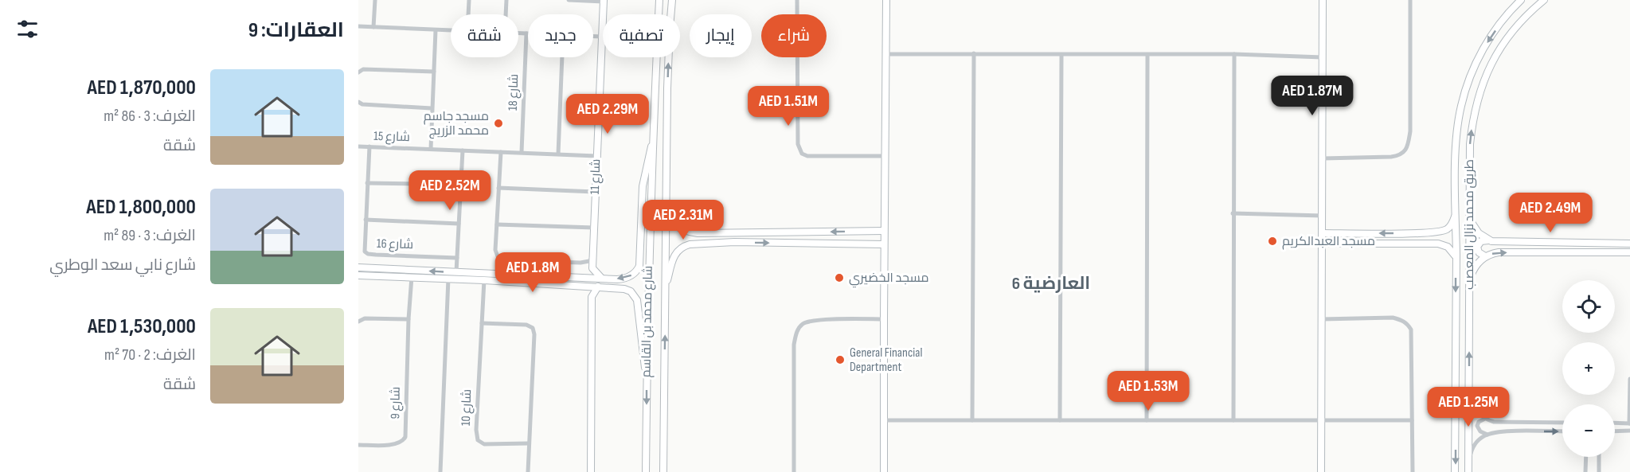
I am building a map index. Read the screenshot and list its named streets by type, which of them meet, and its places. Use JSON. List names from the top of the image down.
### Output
{
  "streets": {
    "main road": ["شارع محمد بن القاسم"],
    "street": [
      "شارع 18",
      "شارع 15",
      "شارع 11",
      "طريق محمد نزال المعصب",
      "شارع 16",
      "شارع 9",
      "شارع 10"
    ]
  },
  "crossings": [
    ["شارع 18", "شارع 15"],
    ["شارع 15", "شارع 11"],
    ["شارع 15", "شارع 16"]
  ],
  "districts": ["العارضية 6"],
  "places": [
    "مسجد جاسم محمد الزريج",
    "مسجد العبدالكريم",
    "مسجد الخضيري",
    "General Financial Department"
  ],
  "page": {
    "heading": "العقارات: 9",
    "chip": [
      "شراء",
      "إيجار",
      "تصفية",
      "جديد",
      "شقة"
    ],
    "list": [
      {
        "name": "AED 1,870,000",
        "note": "الغرف: 3 · 86 m² · شقة"
      },
      {
        "name": "AED 1,800,000",
        "note": "الغرف: 3 · 89 m² · شارع نابي سعد الوطري"
      },
      {
        "name": "AED 1,530,000",
        "note": "الغرف: 2 · 70 m² · شقة"
      }
    ],
    "price": [
      "AED 1.87M",
      "AED 1.51M",
      "AED 2.29M",
      "AED 2.52M",
      "AED 2.49M",
      "AED 2.31M",
      "AED 1.8M",
      "AED 1.53M",
      "AED 1.25M"
    ],
    "map_buttons": ["+", "−"]
  }
}
